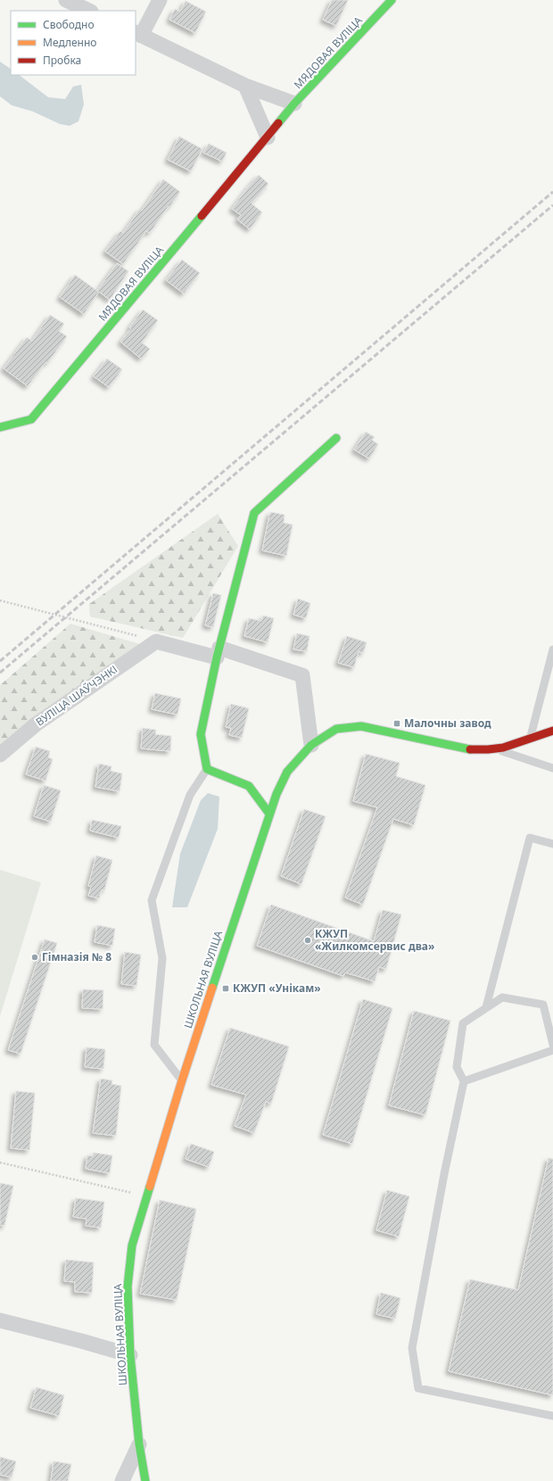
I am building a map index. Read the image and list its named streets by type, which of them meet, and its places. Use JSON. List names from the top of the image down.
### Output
{
  "streets": {
    "street": ["МЯДОВАЯ ВУЛІЦА", "ВУЛІЦА ШАЎЧЭНКІ", "ШКОЛЬНАЯ ВУЛІЦА"]
  },
  "places": {
    "transit": ["Малочны завод", "КЖУП «Унікам»"],
    "other": ["КЖУП «Жилкомсервис два»", "Гімназія № 8"]
  },
  "legend": ["Свободно", "Медленно", "Пробка"]
}
